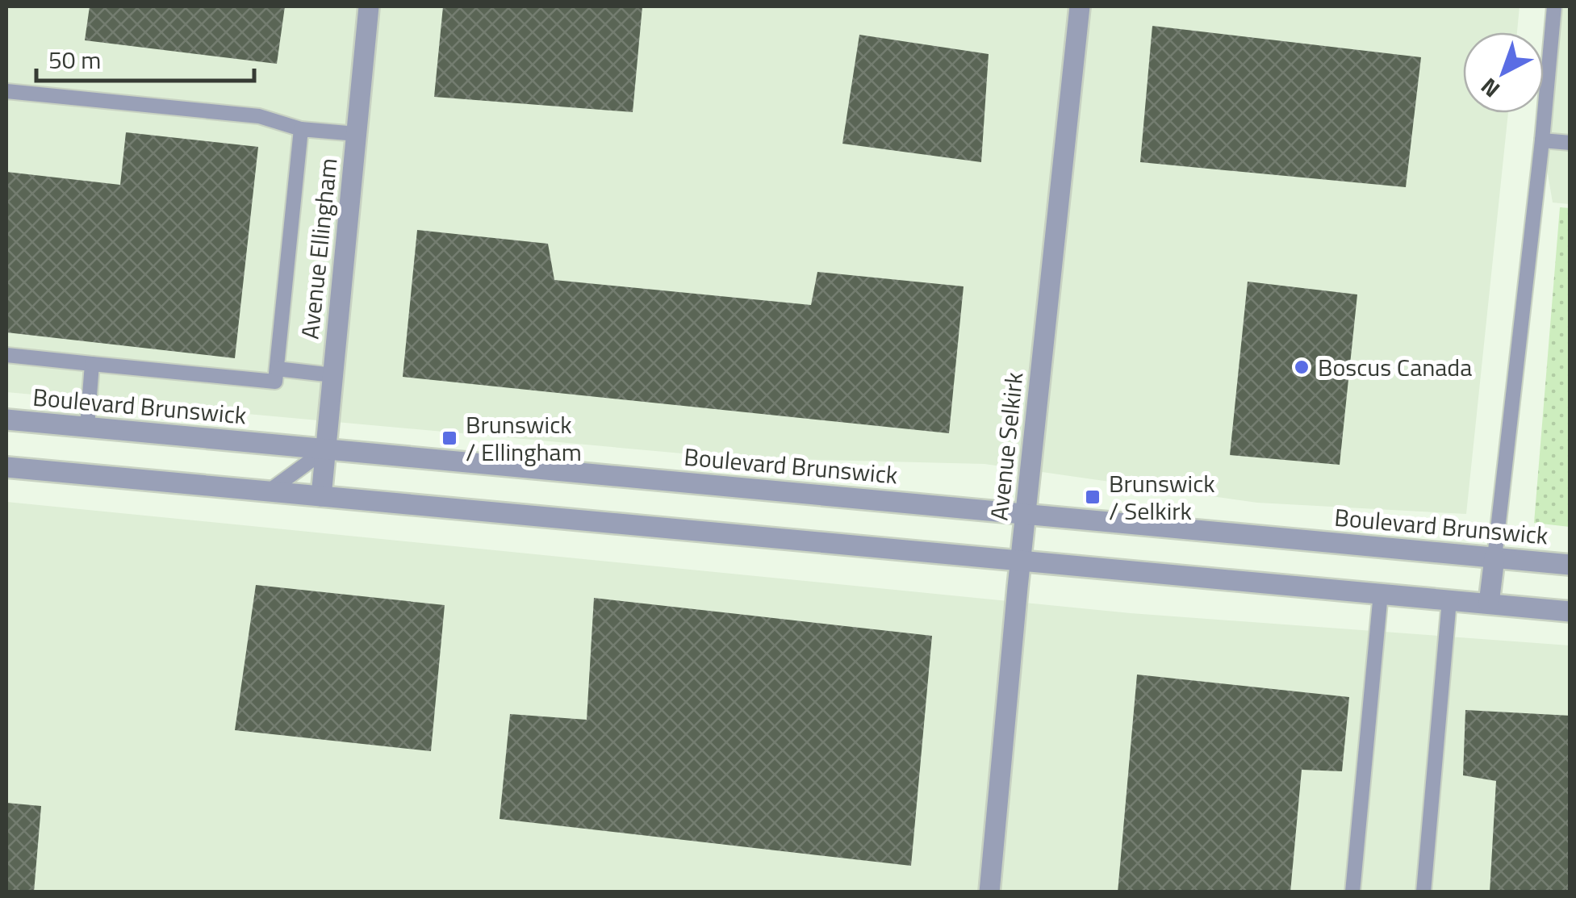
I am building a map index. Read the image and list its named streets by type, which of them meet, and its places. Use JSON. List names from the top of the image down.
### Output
{
  "streets": {
    "street": ["Avenue Ellingham", "Boulevard Brunswick", "Avenue Selkirk"]
  },
  "crossings": [
    ["Avenue Ellingham", "Boulevard Brunswick"],
    ["Boulevard Brunswick", "Avenue Selkirk"]
  ],
  "places": {
    "other": ["Boscus Canada"],
    "transit": ["Brunswick / Ellingham", "Brunswick / Selkirk"]
  },
  "scale_bar": "50 m",
  "north": "bottom left"
}
